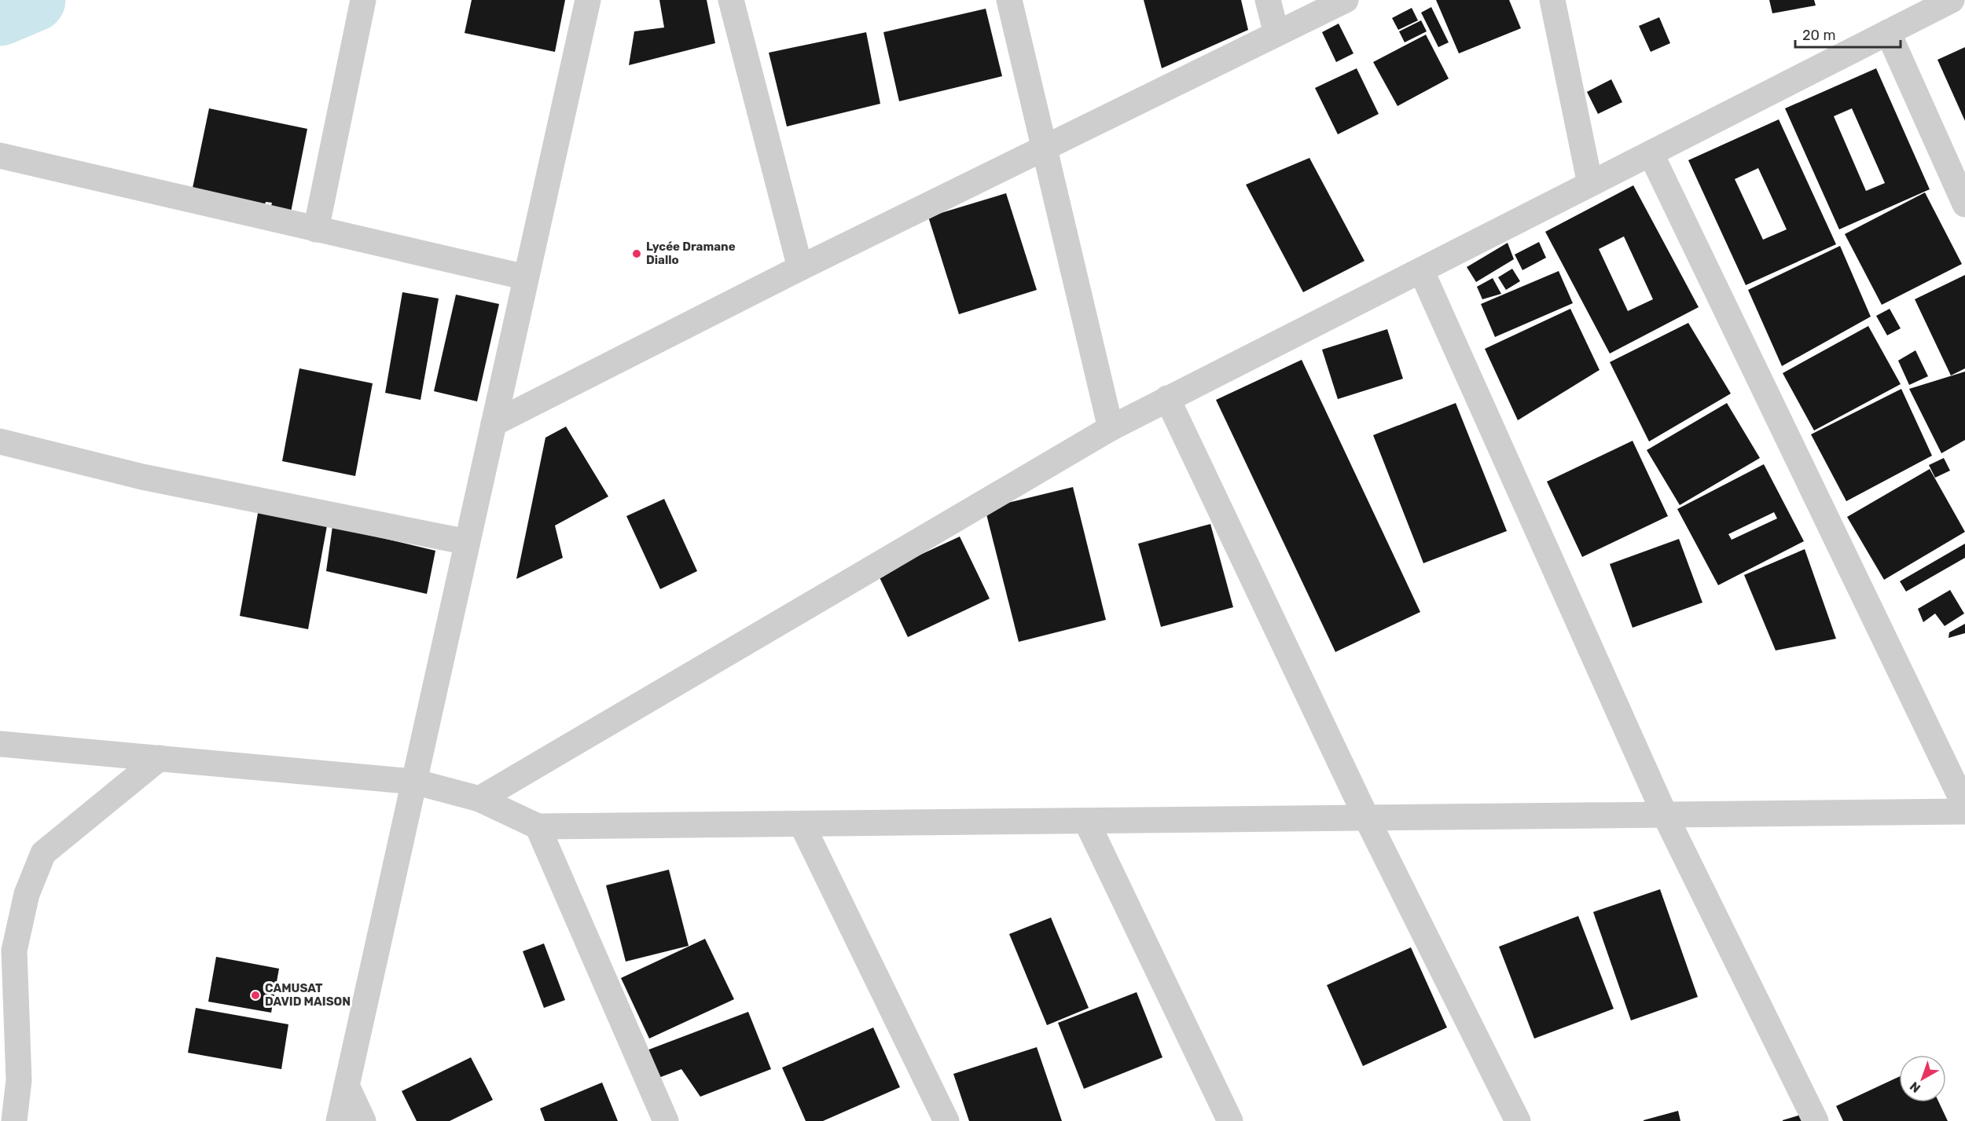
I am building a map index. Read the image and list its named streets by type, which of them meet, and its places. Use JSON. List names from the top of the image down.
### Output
{
  "places": ["Lycée Dramane Diallo", "CAMUSAT DAVID MAISON"],
  "scale_bar": "20 m",
  "north": "bottom left"
}
